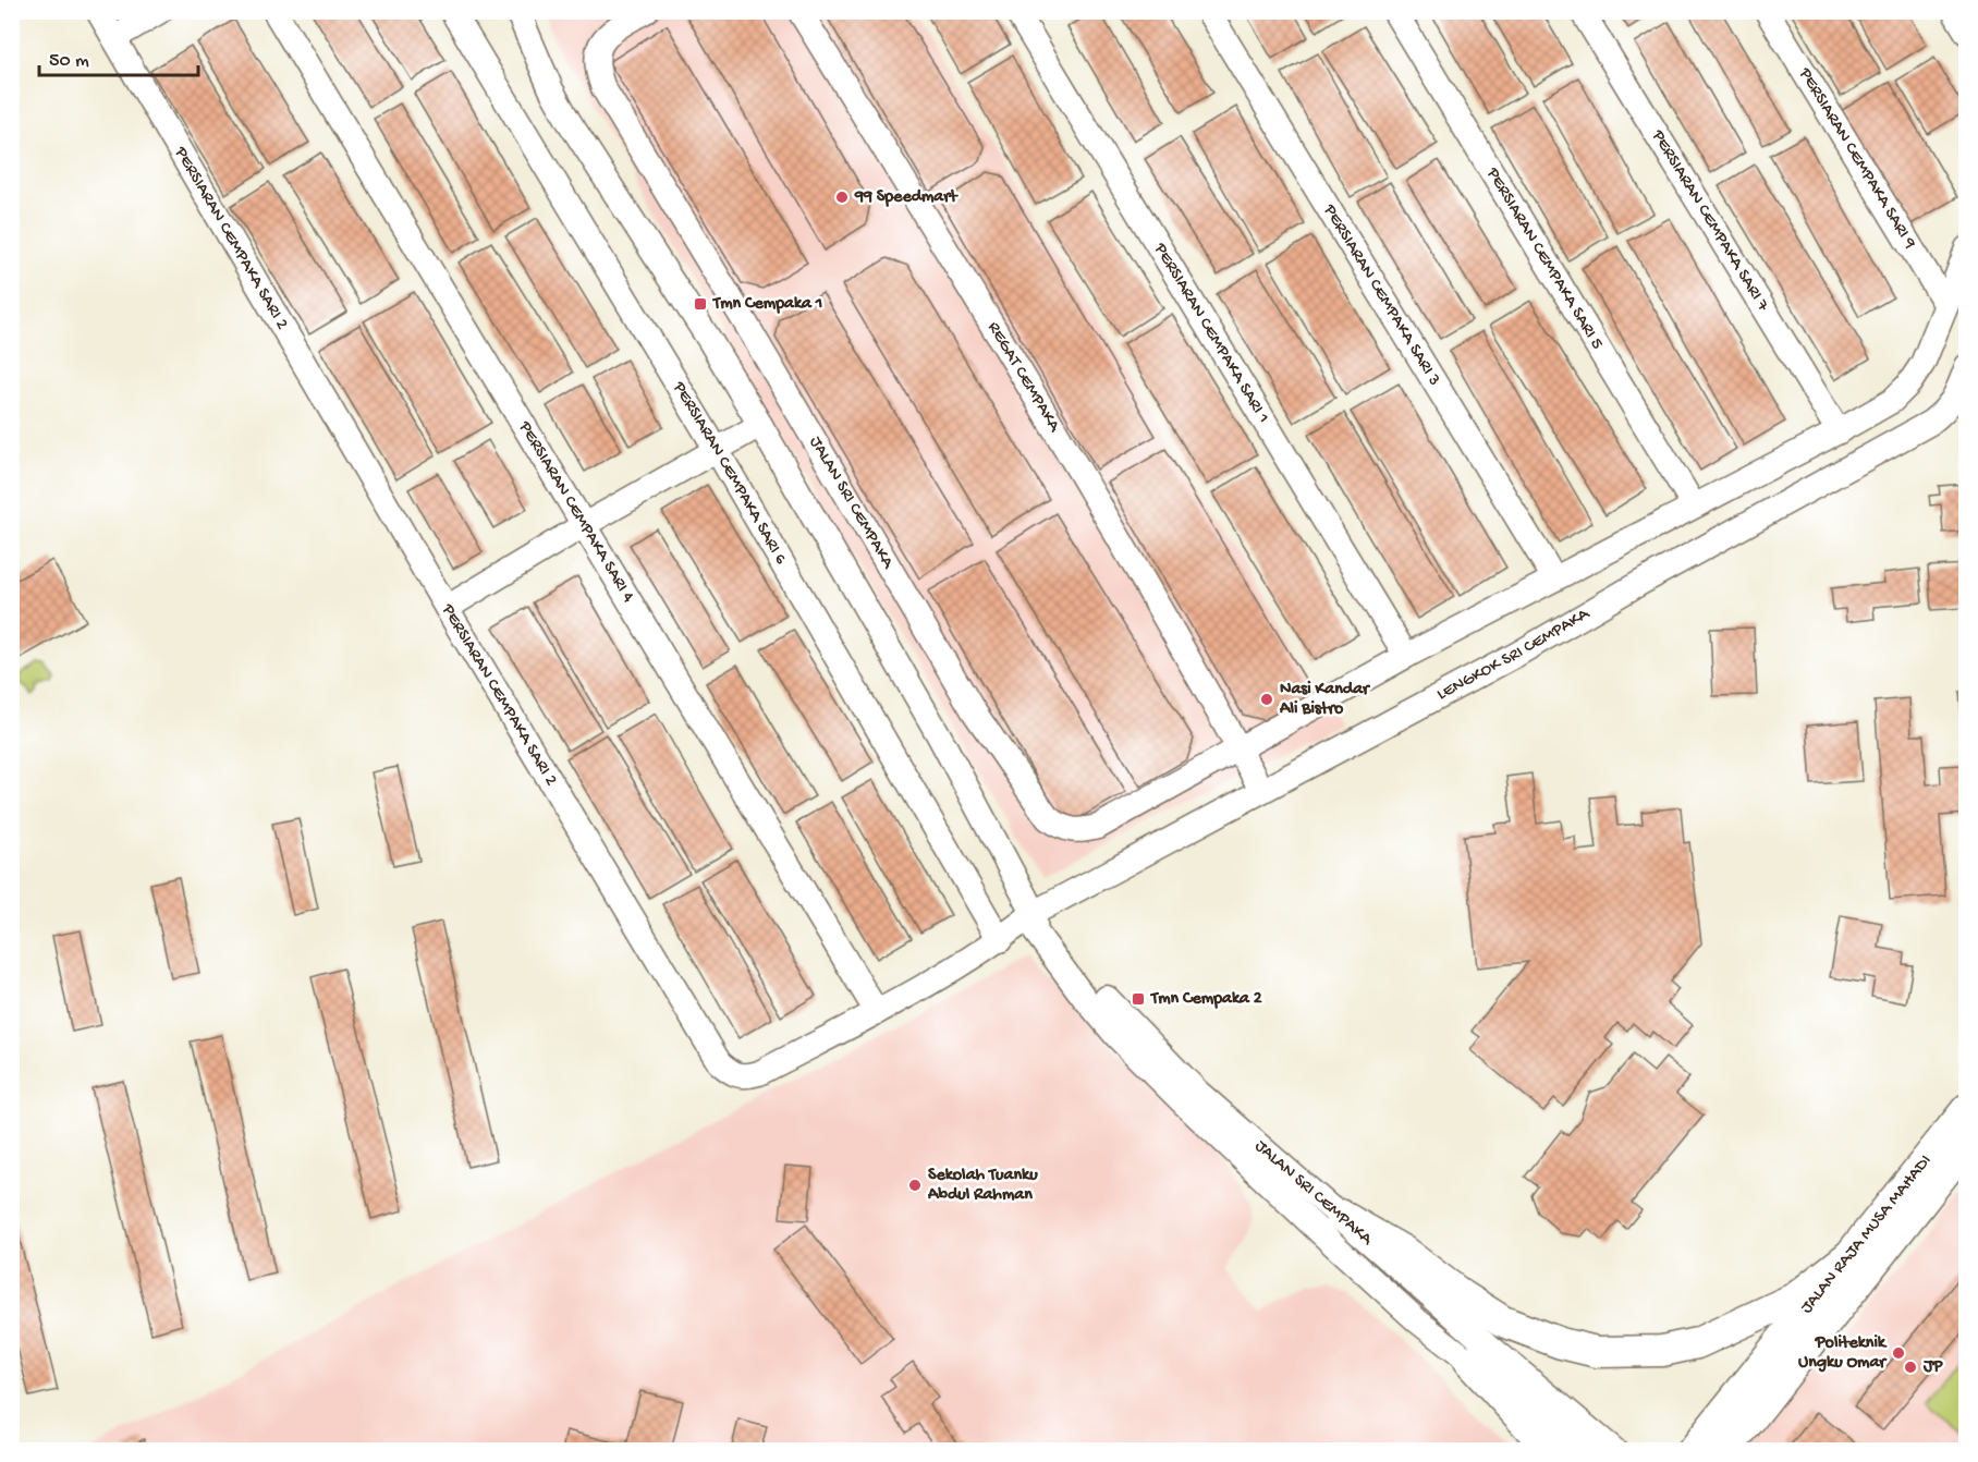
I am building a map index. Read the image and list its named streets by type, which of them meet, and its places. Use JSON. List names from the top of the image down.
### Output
{
  "streets": {
    "main road": ["JALAN RAJA MUSA MAHADI"],
    "street": [
      "PERSIARAN CEMPAKA SARI 9",
      "PERSIARAN CEMPAKA SARI 7",
      "PERSIARAN CEMPAKA SARI 2",
      "PERSIARAN CEMPAKA SARI 5",
      "PERSIARAN CEMPAKA SARI 3",
      "PERSIARAN CEMPAKA SARI 1",
      "REGAT CEMPAKA",
      "PERSIARAN CEMPAKA SARI 6",
      "JALAN SRI CEMPAKA",
      "PERSIARAN CEMPAKA SARI 4",
      "LENGKOK SRI CEMPAKA"
    ]
  },
  "crossings": [
    ["PERSIARAN CEMPAKA SARI 9", "JALAN SRI CEMPAKA"],
    ["PERSIARAN CEMPAKA SARI 7", "JALAN SRI CEMPAKA"],
    ["PERSIARAN CEMPAKA SARI 2", "PERSIARAN CEMPAKA SARI 6"],
    ["PERSIARAN CEMPAKA SARI 2", "JALAN SRI CEMPAKA"],
    ["PERSIARAN CEMPAKA SARI 2", "PERSIARAN CEMPAKA SARI 4"],
    ["PERSIARAN CEMPAKA SARI 2", "LENGKOK SRI CEMPAKA"],
    ["PERSIARAN CEMPAKA SARI 5", "JALAN SRI CEMPAKA"],
    ["PERSIARAN CEMPAKA SARI 3", "JALAN SRI CEMPAKA"],
    ["PERSIARAN CEMPAKA SARI 1", "JALAN SRI CEMPAKA"],
    ["REGAT CEMPAKA", "JALAN SRI CEMPAKA"],
    ["REGAT CEMPAKA", "LENGKOK SRI CEMPAKA"],
    ["JALAN SRI CEMPAKA", "LENGKOK SRI CEMPAKA"]
  ],
  "places": {
    "other": [
      "99 Speedmart",
      "Nasi Kandar Ali Bistro",
      "Sekolah Tuanku Abdul Rahman",
      "Politeknik Ungku Omar",
      "JP"
    ],
    "transit": ["Tmn Cempaka 1", "Tmn Cempaka 2"]
  },
  "scale_bar": "50 m"
}
